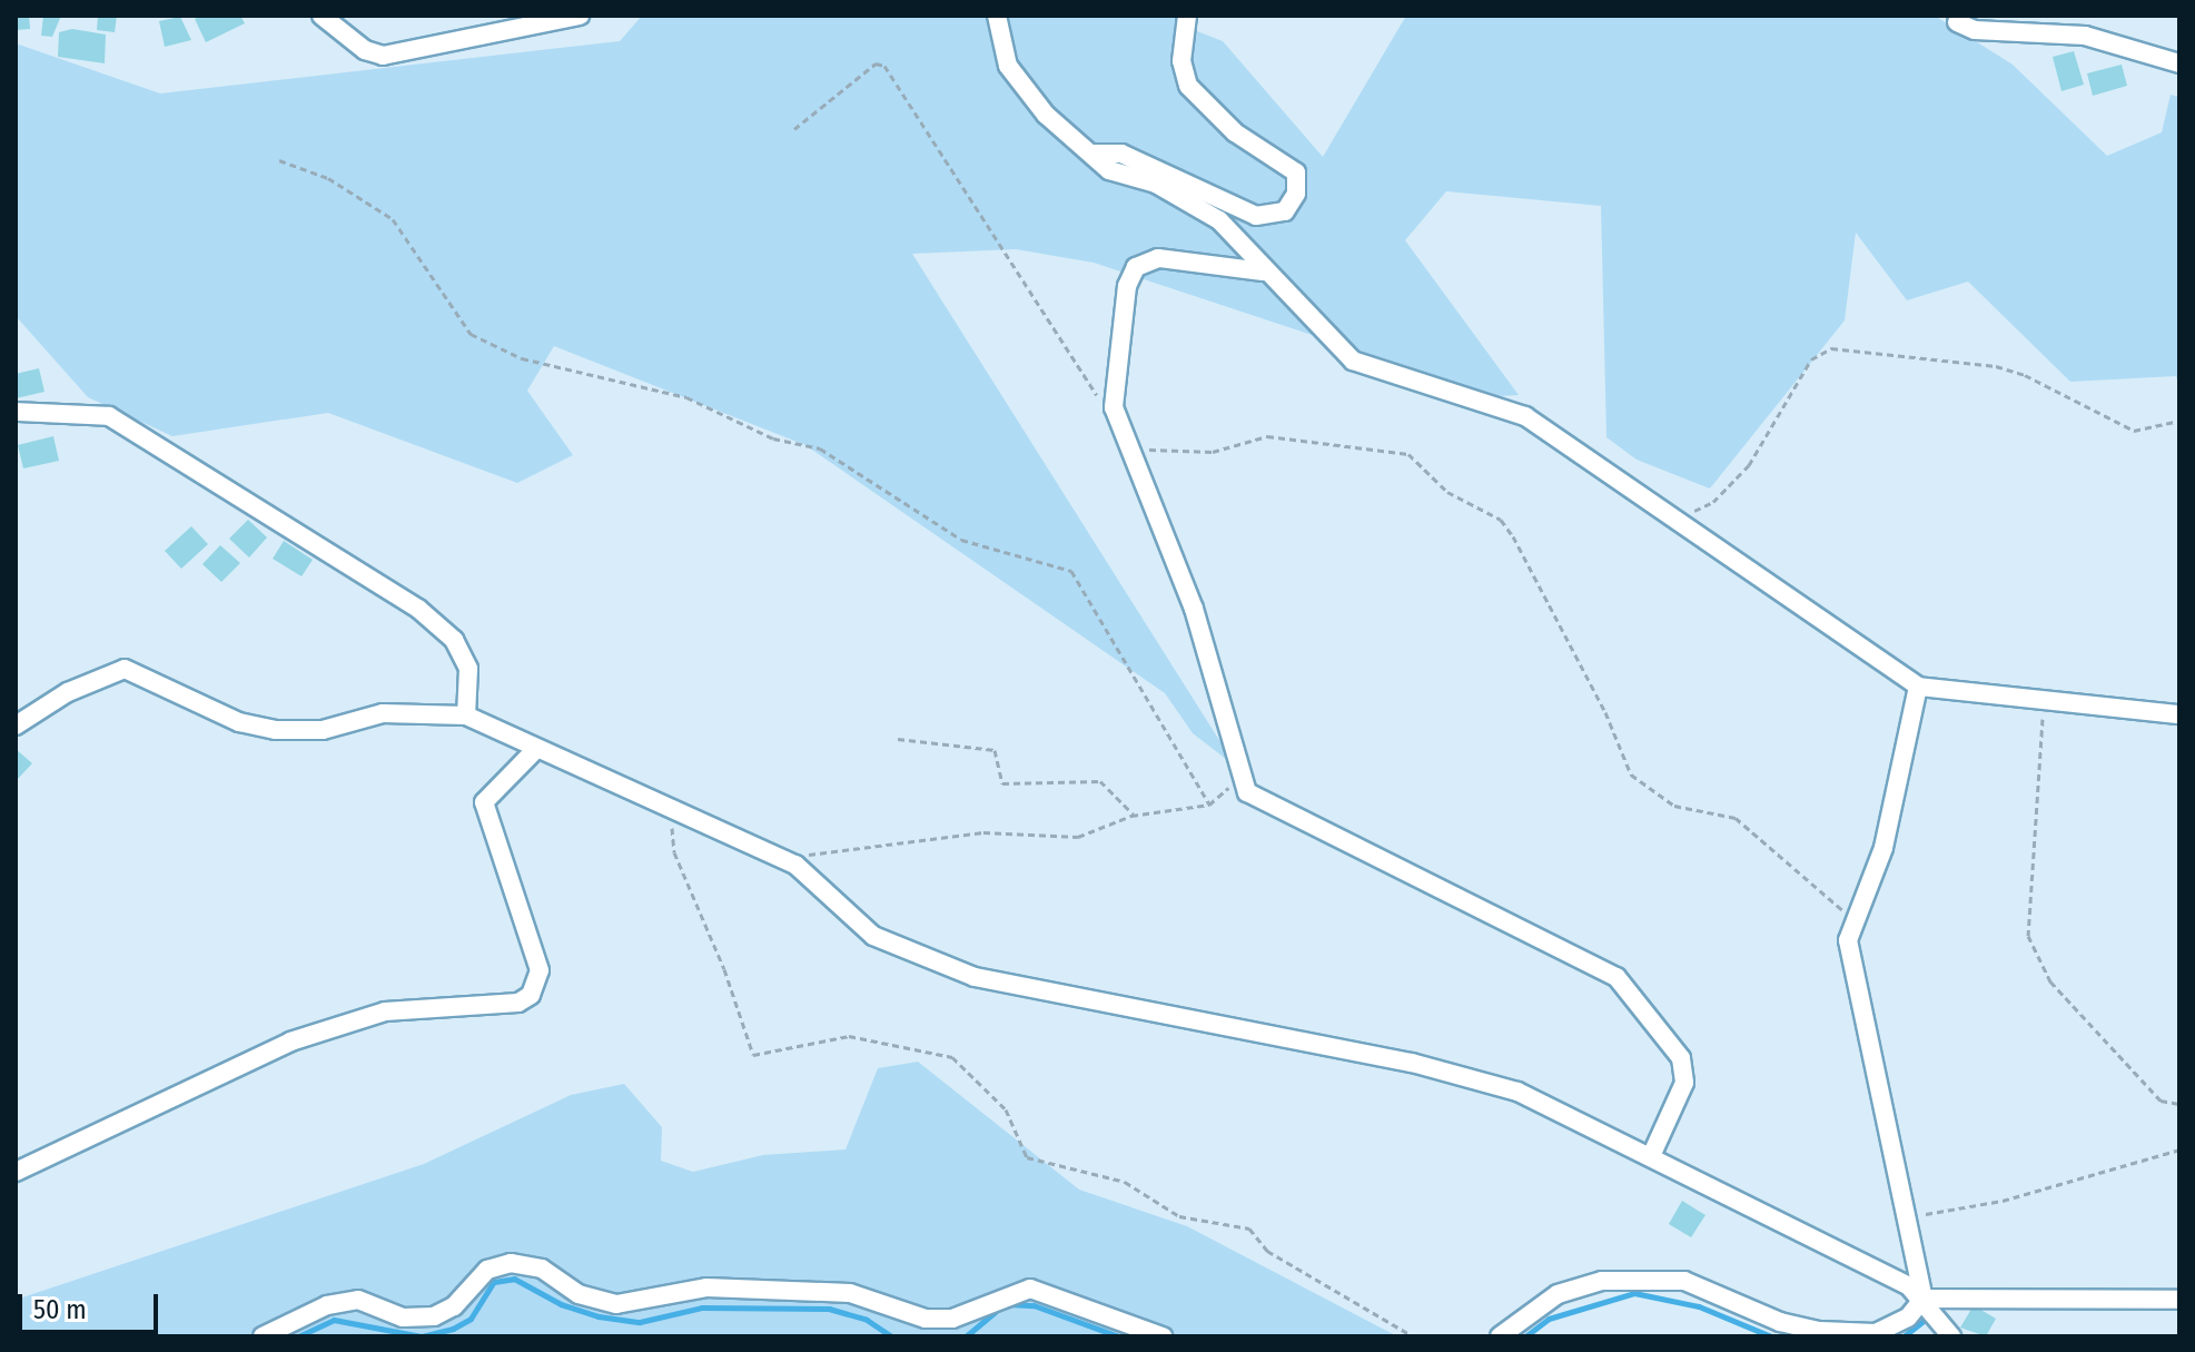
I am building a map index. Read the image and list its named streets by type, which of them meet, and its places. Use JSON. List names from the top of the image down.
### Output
{
  "scale_bar": "50 m"
}
